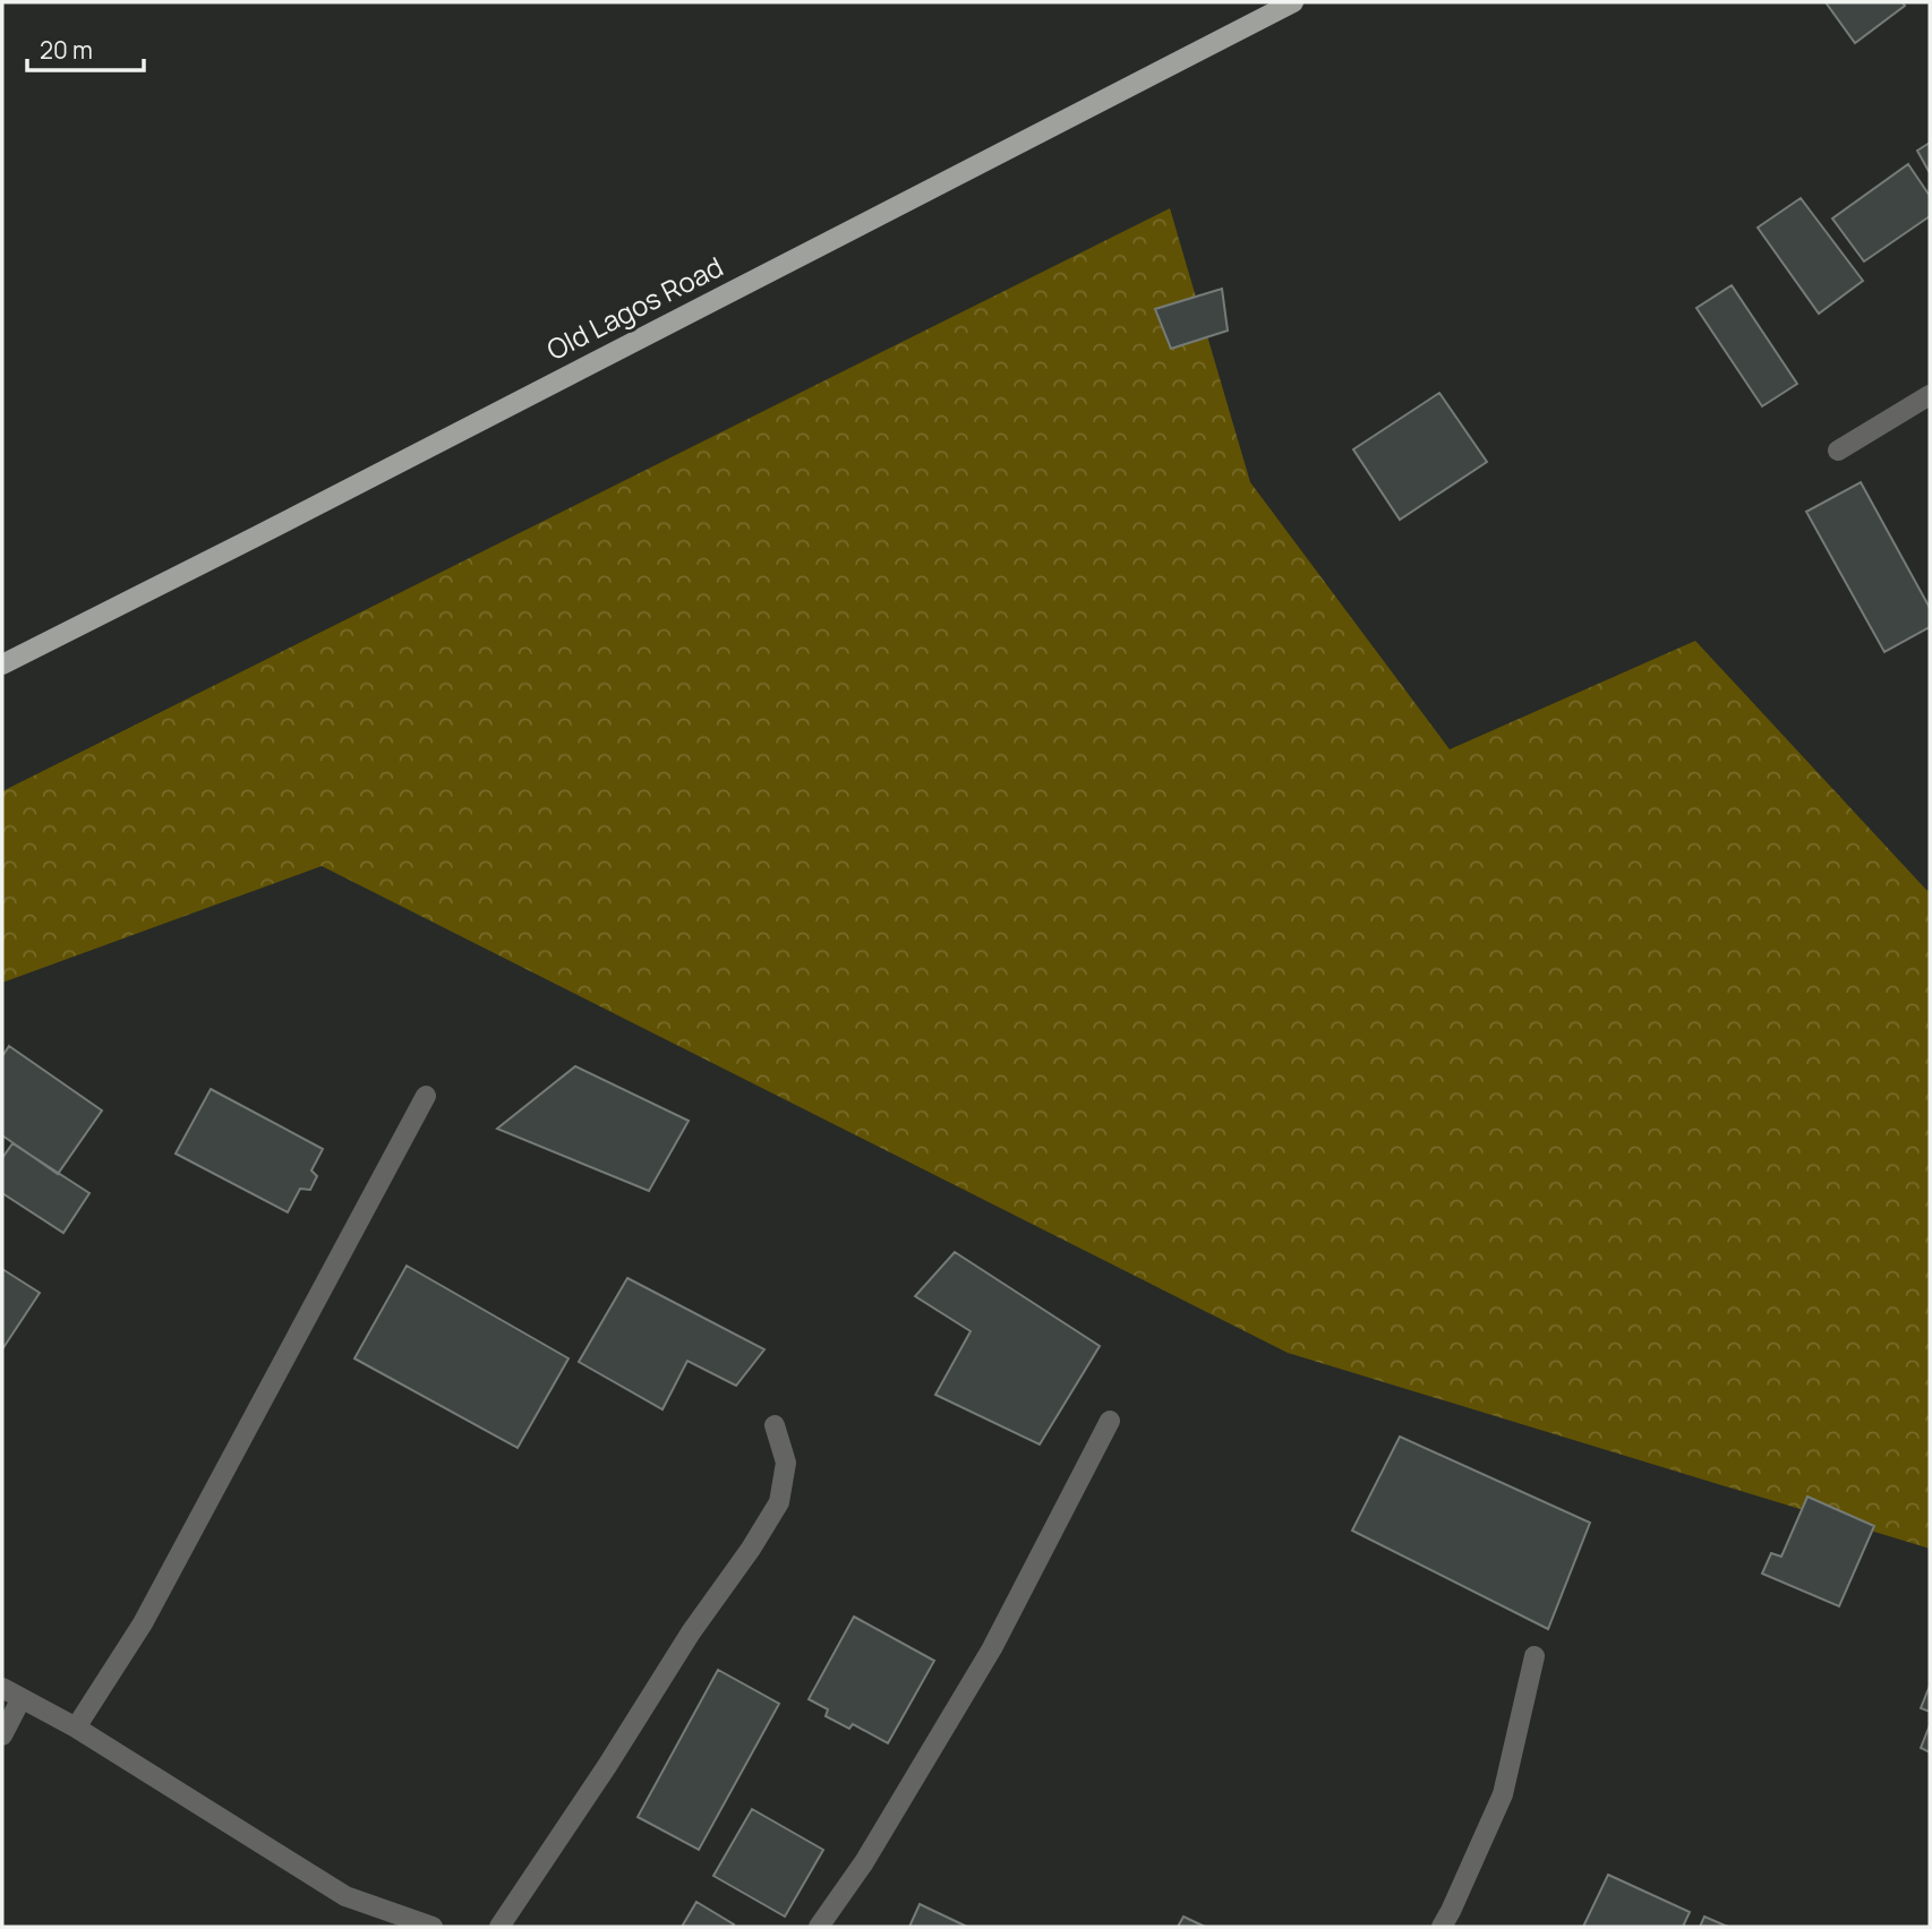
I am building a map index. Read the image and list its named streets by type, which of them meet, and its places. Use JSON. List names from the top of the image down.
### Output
{
  "streets": {
    "main road": ["Old Lagos Road"]
  },
  "scale_bar": "20 m"
}
